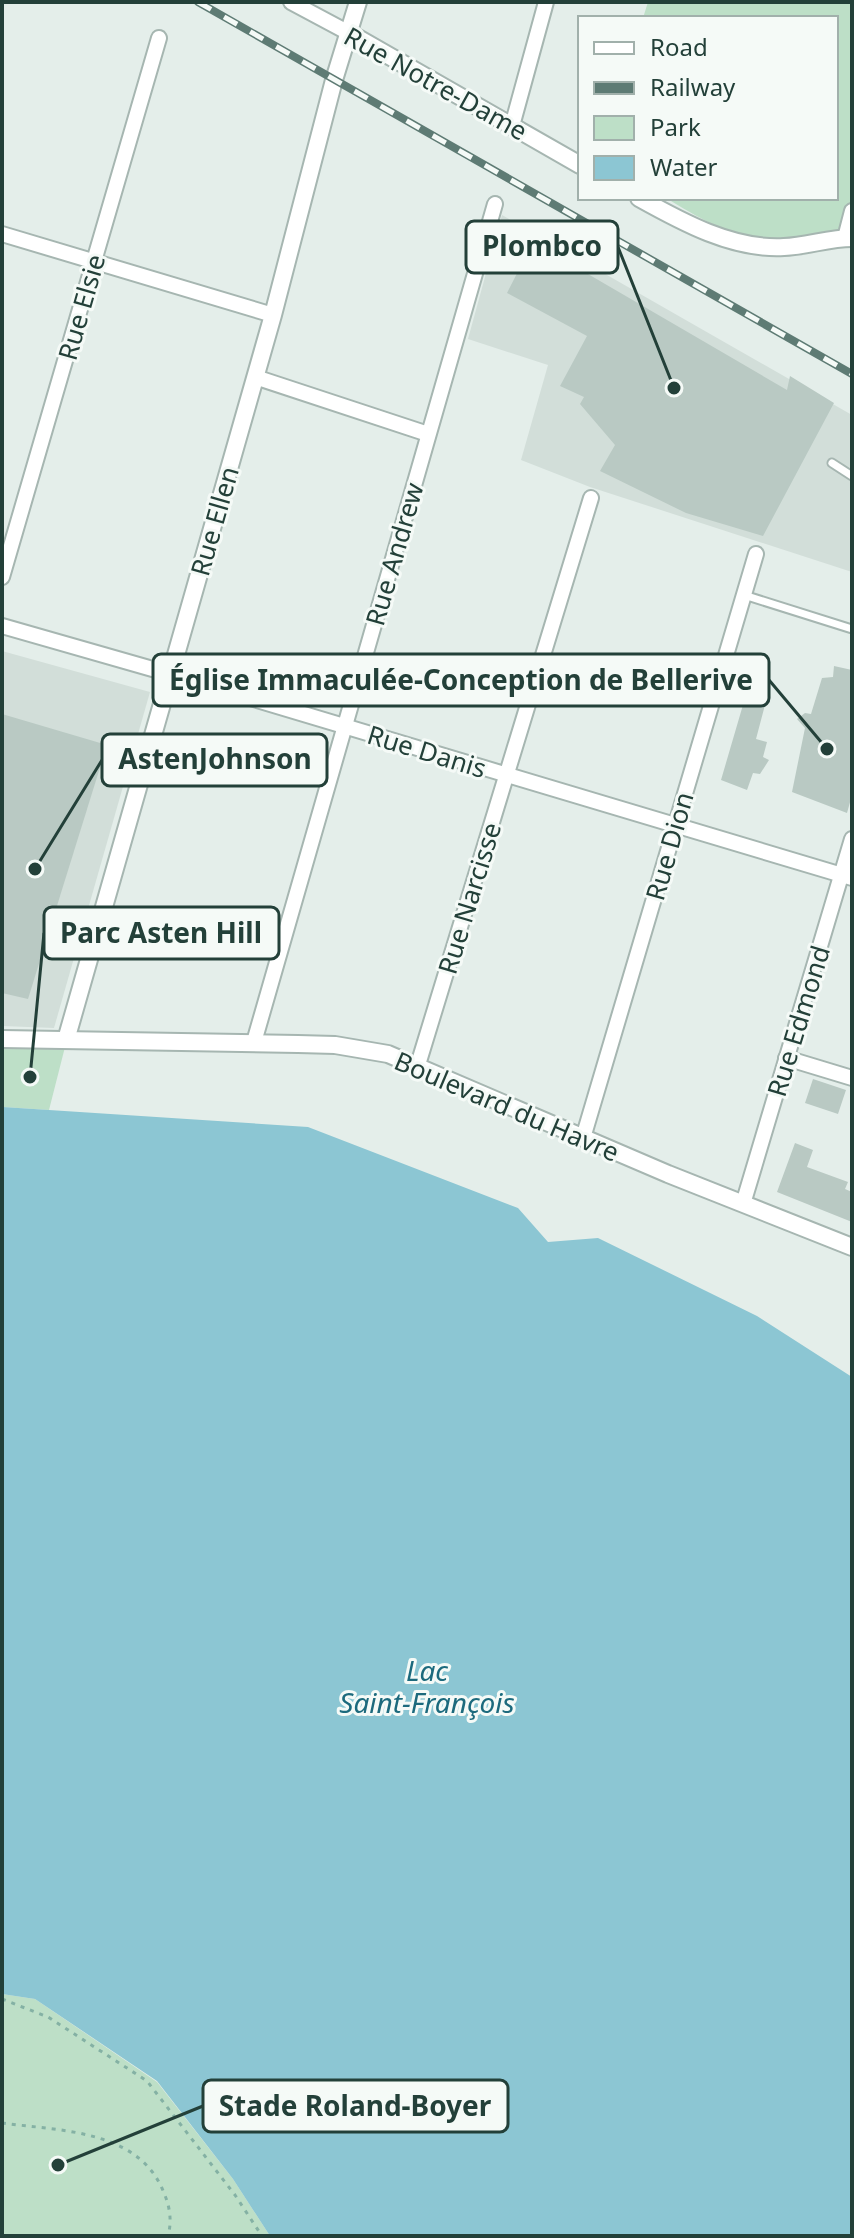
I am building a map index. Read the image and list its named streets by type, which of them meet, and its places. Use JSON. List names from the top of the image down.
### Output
{
  "streets": {
    "street": [
      "Rue Notre-Dame",
      "Rue Elsie",
      "Rue Ellen",
      "Rue Andrew",
      "Rue Danis",
      "Rue Dion",
      "Rue Narcisse",
      "Rue Edmond",
      "Boulevard du Havre"
    ]
  },
  "crossings": [
    ["Rue Notre-Dame", "Rue Ellen"],
    ["Rue Ellen", "Rue Danis"],
    ["Rue Ellen", "Boulevard du Havre"],
    ["Rue Andrew", "Rue Danis"],
    ["Rue Andrew", "Boulevard du Havre"],
    ["Rue Danis", "Rue Dion"],
    ["Rue Danis", "Rue Narcisse"],
    ["Rue Danis", "Rue Edmond"],
    ["Rue Dion", "Boulevard du Havre"],
    ["Rue Narcisse", "Boulevard du Havre"],
    ["Rue Edmond", "Boulevard du Havre"]
  ],
  "water": ["Lac Saint-François"],
  "places": [
    "Plombco",
    "Église Immaculée-Conception de Bellerive",
    "AstenJohnson",
    "Parc Asten Hill",
    "Stade Roland-Boyer"
  ],
  "legend": [
    "Road",
    "Railway",
    "Park",
    "Water"
  ]
}
